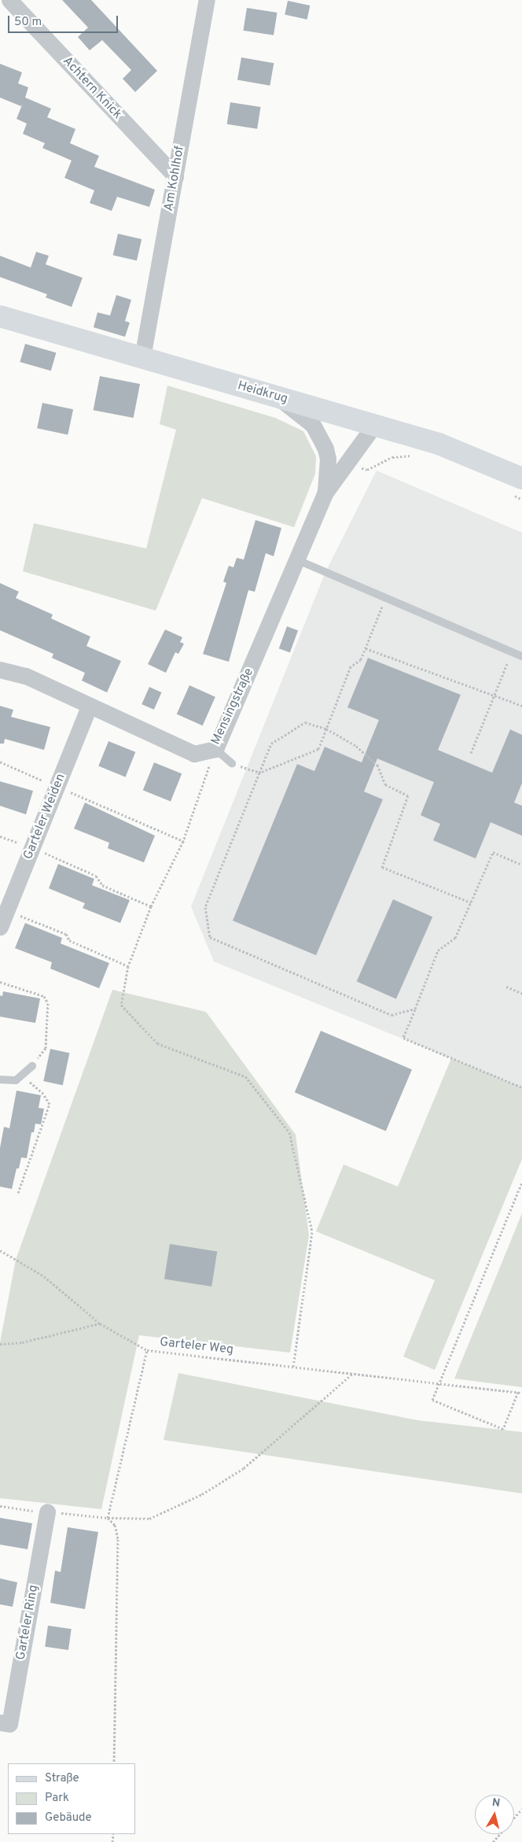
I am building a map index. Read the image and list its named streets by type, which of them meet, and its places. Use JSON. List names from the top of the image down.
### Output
{
  "streets": {
    "main road": ["Heidkrug"],
    "street": [
      "Achtern Knick",
      "Am Kohlhof",
      "Mensingstraße",
      "Garteler Weiden",
      "Garteler Ring"
    ],
    "path": ["Garteler Weg"]
  },
  "crossings": [
    ["Achtern Knick", "Am Kohlhof"],
    ["Am Kohlhof", "Heidkrug"],
    ["Heidkrug", "Mensingstraße"],
    ["Mensingstraße", "Garteler Weiden"]
  ],
  "legend": ["Straße", "Park", "Gebäude"],
  "scale_bar": "50 m",
  "north": "top"
}
